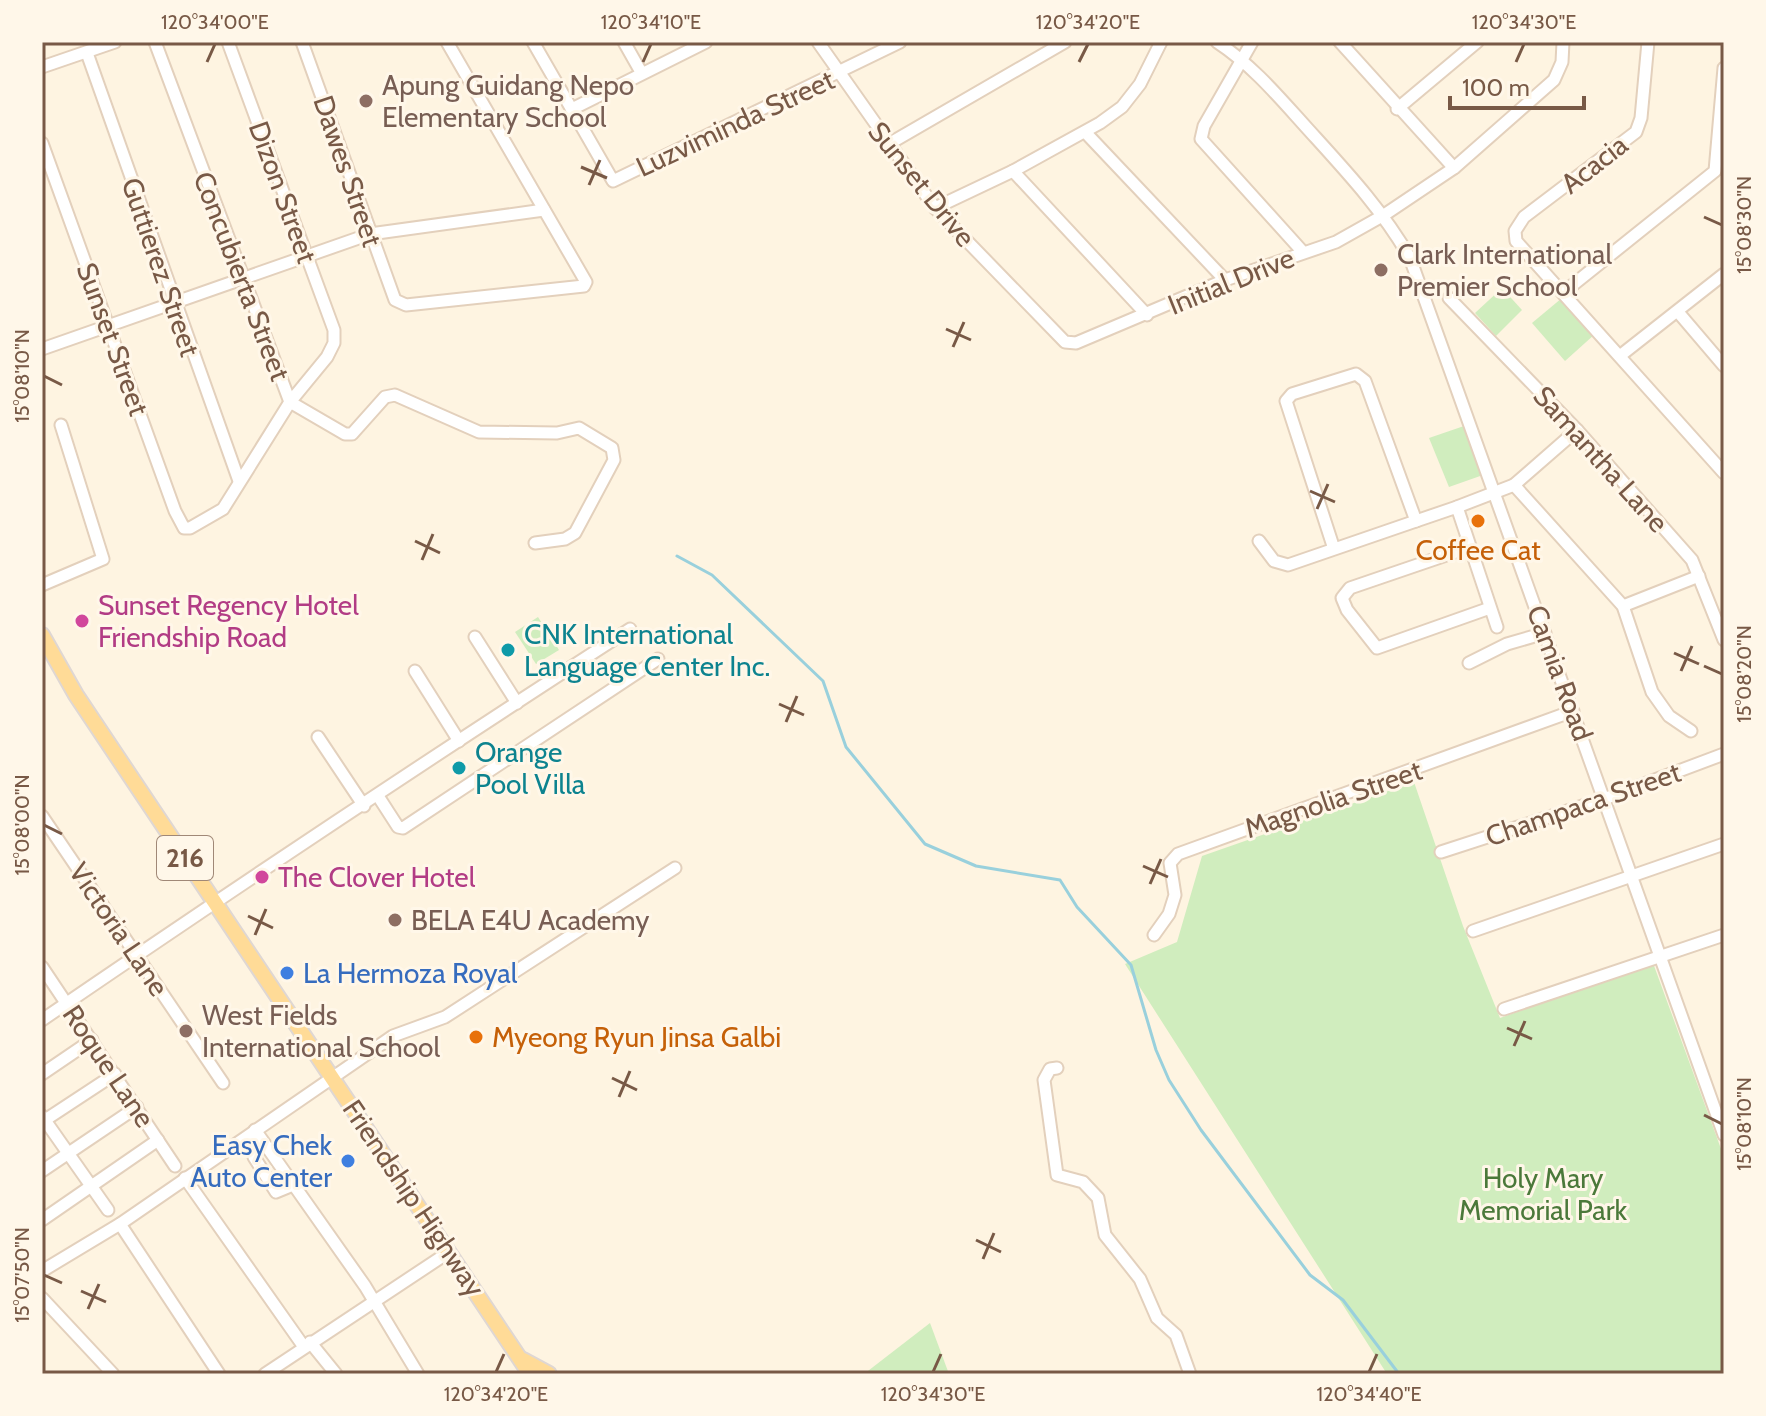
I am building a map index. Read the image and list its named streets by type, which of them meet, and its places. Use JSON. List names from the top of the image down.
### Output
{
  "streets": {
    "main road": ["216", "Friendship Highway"],
    "street": [
      "Luzviminda Street",
      "Acacia",
      "Dawes Street",
      "Sunset Drive",
      "Dizon Street",
      "Guttierez Street",
      "Concubierta Street",
      "Initial Drive",
      "Sunset Street",
      "Samantha Lane",
      "Camia Road",
      "Magnolia Street",
      "Champaca Street",
      "Victoria Lane",
      "Roque Lane"
    ]
  },
  "crossings": [
    ["Luzviminda Street", "Sunset Drive"],
    ["Sunset Drive", "Initial Drive"],
    ["Dizon Street", "Concubierta Street"],
    ["Guttierez Street", "Sunset Street"],
    ["Initial Drive", "Camia Road"],
    ["Camia Road", "Magnolia Street"],
    ["Camia Road", "Champaca Street"]
  ],
  "parks": ["Holy Mary Memorial Park"],
  "places": [
    "Apung Guidang Nepo Elementary School",
    "Clark International Premier School",
    "Coffee Cat",
    "Sunset Regency Hotel Friendship Road",
    "CNK International Language Center Inc.",
    "Orange Pool Villa",
    "The Clover Hotel",
    "BELA E4U Academy",
    "La Hermoza Royal",
    "West Fields International School",
    "Myeong Ryun Jinsa Galbi",
    "Easy Chek Auto Center"
  ],
  "scale_bar": "100 m",
  "coordinates": [
    "120°34'00\"E",
    "120°34'10\"E",
    "120°34'20\"E",
    "120°34'30\"E",
    "15°08'30\"N",
    "15°08'10\"N",
    "15°08'20\"N",
    "15°08'00\"N",
    "15°07'50\"N",
    "120°34'40\"E"
  ]
}
